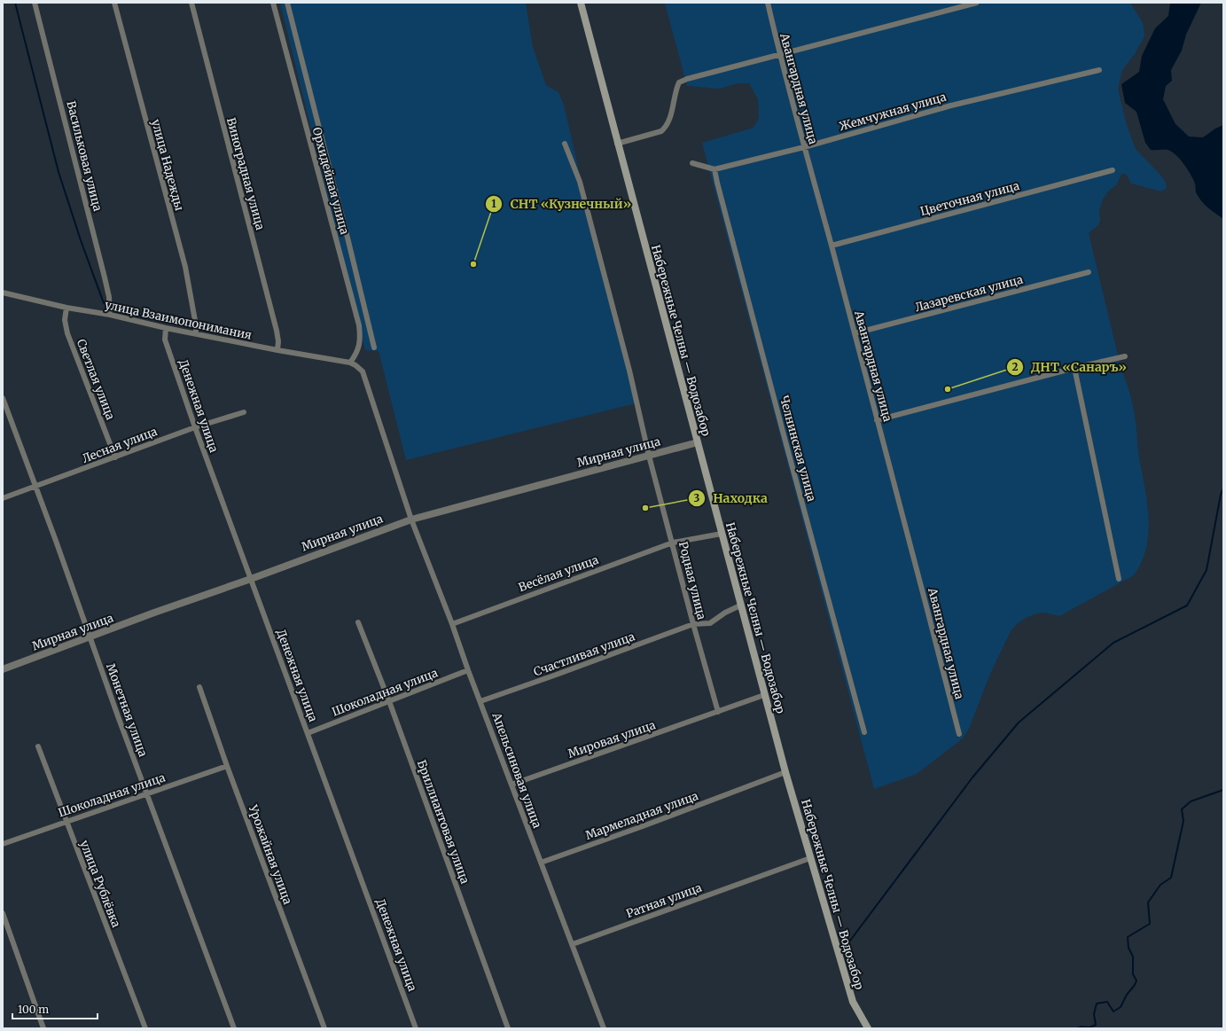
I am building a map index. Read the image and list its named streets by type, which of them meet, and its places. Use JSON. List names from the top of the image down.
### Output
{
  "streets": {
    "main road": ["Набережные Челны — Водозабор"],
    "street": [
      "Авангардная улица",
      "Жемчужная улица",
      "Васильковая улица",
      "улица Надежды",
      "Виноградная улица",
      "Орхидейная улица",
      "Цветочная улица",
      "Лазаревская улица",
      "улица Взаимопонимания",
      "Светлая улица",
      "Денежная улица",
      "Лесная улица",
      "Челнинская улица",
      "Мирная улица",
      "Весёлая улица",
      "Родная улица",
      "Счастливая улица",
      "Шоколадная улица",
      "Монетная улица",
      "Мировая улица",
      "Апельсиновая улица",
      "Мармеладная улица",
      "Бриллиантовая улица",
      "Урожайная улица",
      "улица Рублёвка",
      "Ратная улица"
    ]
  },
  "crossings": [
    ["Авангардная улица", "Жемчужная улица"],
    ["Авангардная улица", "Цветочная улица"],
    ["Авангардная улица", "Лазаревская улица"],
    ["Жемчужная улица", "Челнинская улица"],
    ["Васильковая улица", "улица Взаимопонимания"],
    ["улица Надежды", "улица Взаимопонимания"],
    ["Виноградная улица", "улица Взаимопонимания"],
    ["Орхидейная улица", "улица Взаимопонимания"],
    ["Орхидейная улица", "Апельсиновая улица"],
    ["улица Взаимопонимания", "Светлая улица"],
    ["улица Взаимопонимания", "Денежная улица"],
    ["улица Взаимопонимания", "Апельсиновая улица"],
    ["Набережные Челны — Водозабор", "Мирная улица"],
    ["Набережные Челны — Водозабор", "Весёлая улица"],
    ["Набережные Челны — Водозабор", "Счастливая улица"],
    ["Набережные Челны — Водозабор", "Мировая улица"],
    ["Набережные Челны — Водозабор", "Мармеладная улица"],
    ["Набережные Челны — Водозабор", "Ратная улица"],
    ["Светлая улица", "Лесная улица"],
    ["Денежная улица", "Лесная улица"],
    ["Денежная улица", "Мирная улица"],
    ["Денежная улица", "Шоколадная улица"],
    ["Лесная улица", "Монетная улица"],
    ["Мирная улица", "Родная улица"],
    ["Мирная улица", "Монетная улица"],
    ["Мирная улица", "Апельсиновая улица"],
    ["Весёлая улица", "Родная улица"],
    ["Весёлая улица", "Апельсиновая улица"],
    ["Родная улица", "Счастливая улица"],
    ["Родная улица", "Мировая улица"],
    ["Счастливая улица", "Апельсиновая улица"],
    ["Шоколадная улица", "Монетная улица"],
    ["Шоколадная улица", "Апельсиновая улица"],
    ["Шоколадная улица", "Бриллиантовая улица"],
    ["Шоколадная улица", "Урожайная улица"],
    ["Шоколадная улица", "улица Рублёвка"],
    ["Мировая улица", "Апельсиновая улица"],
    ["Апельсиновая улица", "Мармеладная улица"],
    ["Апельсиновая улица", "Ратная улица"]
  ],
  "places": ["СНТ «Кузнечный»", "ДНТ «Санаръ»", "Находка"],
  "scale_bar": "100 m"
}
